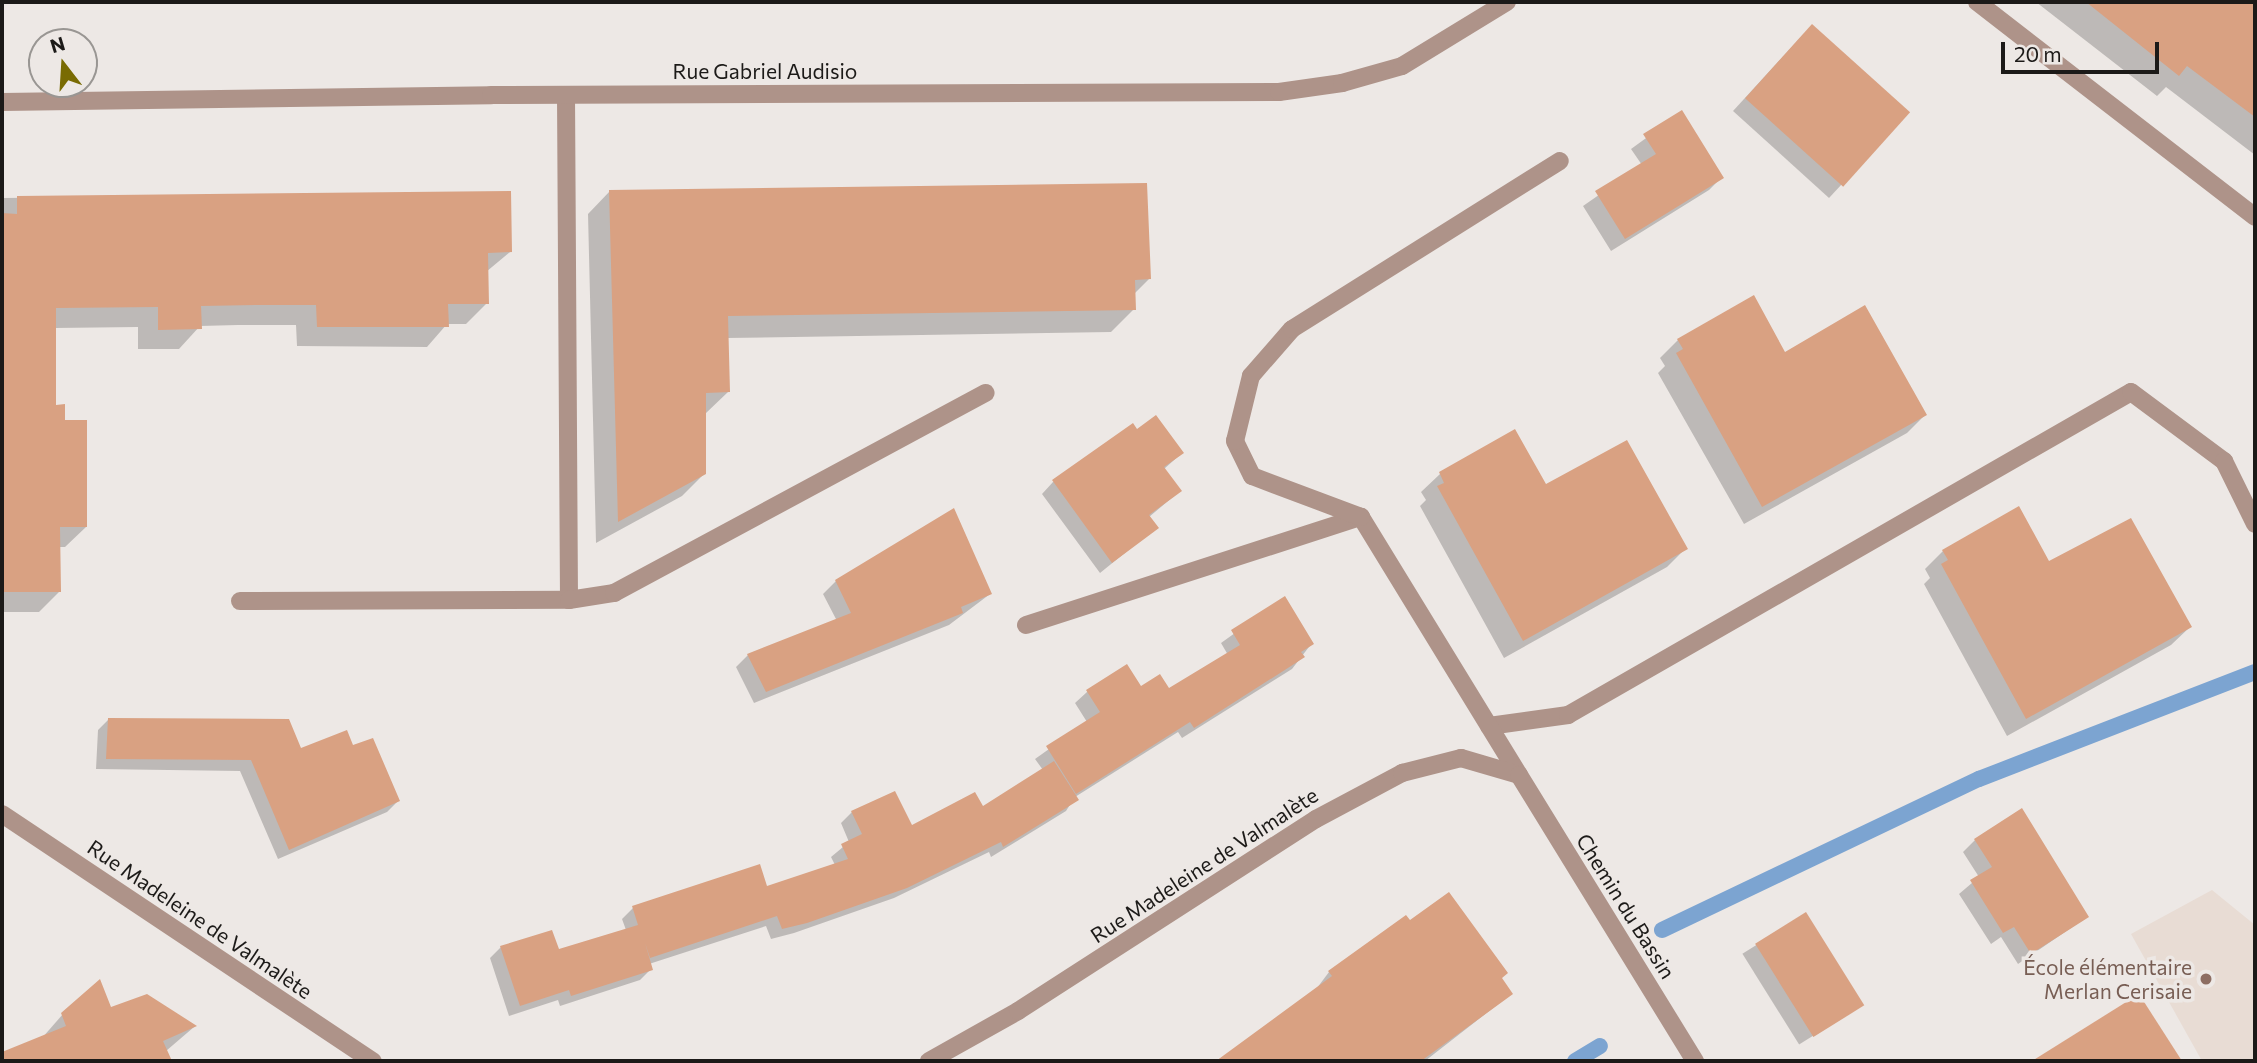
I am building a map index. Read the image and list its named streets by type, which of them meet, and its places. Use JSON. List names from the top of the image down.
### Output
{
  "streets": {
    "street": ["Rue Gabriel Audisio", "Rue Madeleine de Valmalète", "Chemin du Bassin"]
  },
  "crossings": [
    ["Rue Madeleine de Valmalète", "Chemin du Bassin"]
  ],
  "places": ["École élémentaire Merlan Cerisaie"],
  "scale_bar": "20 m",
  "north": "top"
}
